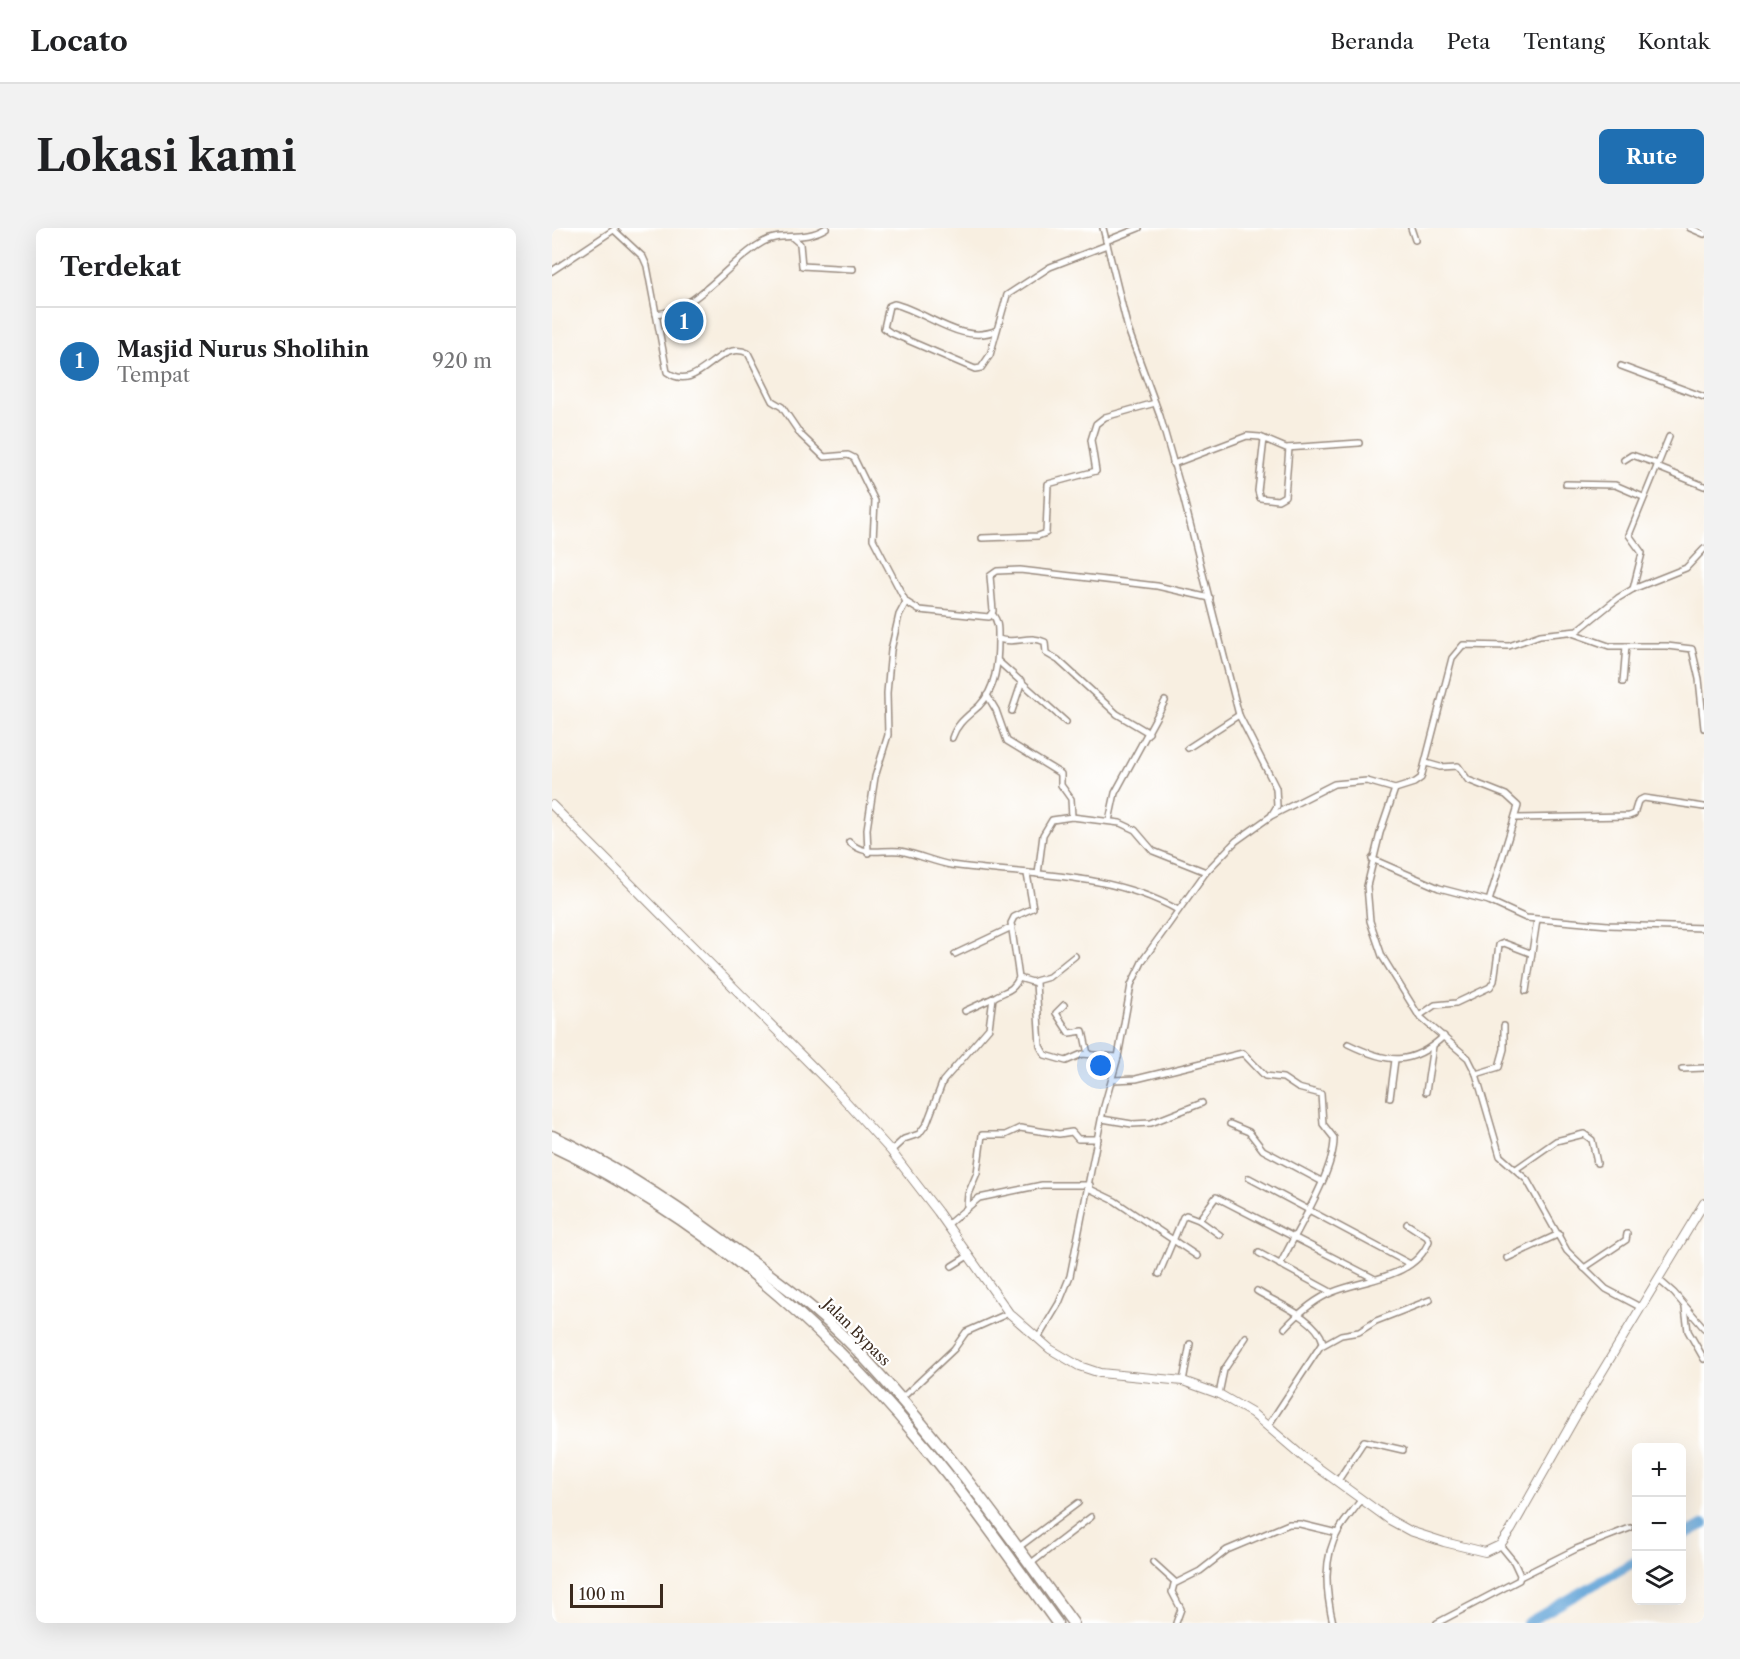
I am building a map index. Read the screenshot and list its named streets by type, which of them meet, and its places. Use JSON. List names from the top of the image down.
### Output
{
  "streets": {
    "highway": ["Jalan Bypass"]
  },
  "scale_bar": "100 m",
  "page": {
    "header": "Locato",
    "nav": [
      "Beranda",
      "Peta",
      "Tentang",
      "Kontak"
    ],
    "buttons": "Rute",
    "title": "Lokasi kami",
    "heading": "Terdekat",
    "pins": "1",
    "list": [
      {
        "mark": "1",
        "name": "Masjid Nurus Sholihin",
        "note": "Tempat",
        "value": "920 m"
      }
    ],
    "map_buttons": ["+", "−"],
    "scale": "100 m"
  }
}
